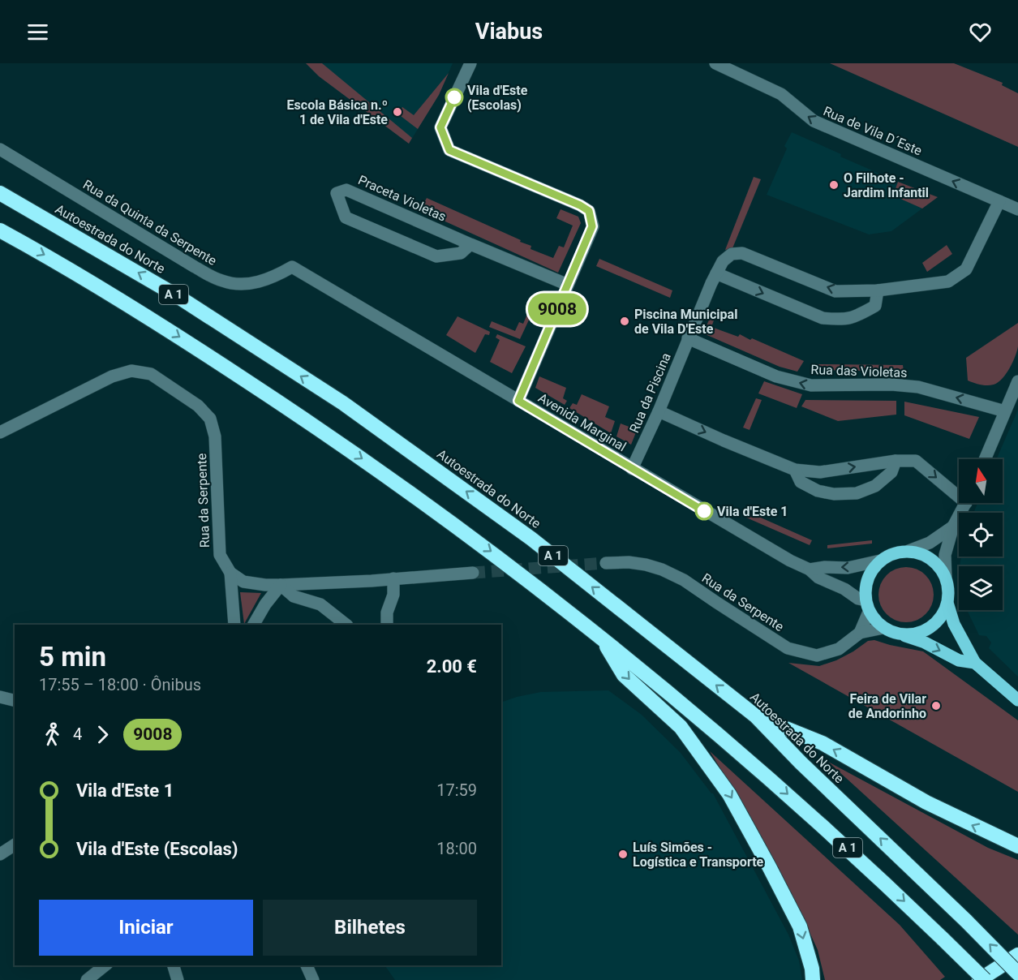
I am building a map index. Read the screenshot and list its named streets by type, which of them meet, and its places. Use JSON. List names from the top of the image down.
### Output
{
  "streets": {
    "highway": ["Autoestrada do Norte", "A 1"],
    "street": [
      "Rua de Vila D´Este",
      "Praceta Violetas",
      "Rua da Quinta da Serpente",
      "Rua das Violetas",
      "Rua da Piscina",
      "Avenida Marginal",
      "Rua da Serpente"
    ]
  },
  "crossings": [
    ["Rua de Vila D´Este", "Rua da Piscina"],
    ["Rua da Quinta da Serpente", "Avenida Marginal"],
    ["Rua das Violetas", "Rua da Piscina"],
    ["Rua da Piscina", "Avenida Marginal"],
    ["Avenida Marginal", "Rua da Serpente"]
  ],
  "one_way": ["Rua de Vila D´Este"],
  "places": [
    "Vila d'Este (Escolas)",
    "Escola Básica n.º 1 de Vila d'Este",
    "O Filhote - Jardim Infantil",
    "Piscina Municipal de Vila D'Este",
    "Vila d'Este 1",
    "Feira de Vilar de Andorinho",
    "Luís Simões - Logística e Transporte"
  ],
  "lines": ["bus line 9008"],
  "north": "top",
  "page": {
    "header": "Viabus",
    "on_map": "9008",
    "heading": ["5 min", "17:55 – 18:00 · Ônibus", "2.00 €"],
    "legs": ["4", "9008"],
    "list": [
      {
        "name": "Vila d'Este 1",
        "value": "17:59"
      },
      {
        "name": "Vila d'Este (Escolas)",
        "value": "18:00"
      }
    ],
    "buttons": ["Iniciar", "Bilhetes"]
  }
}
